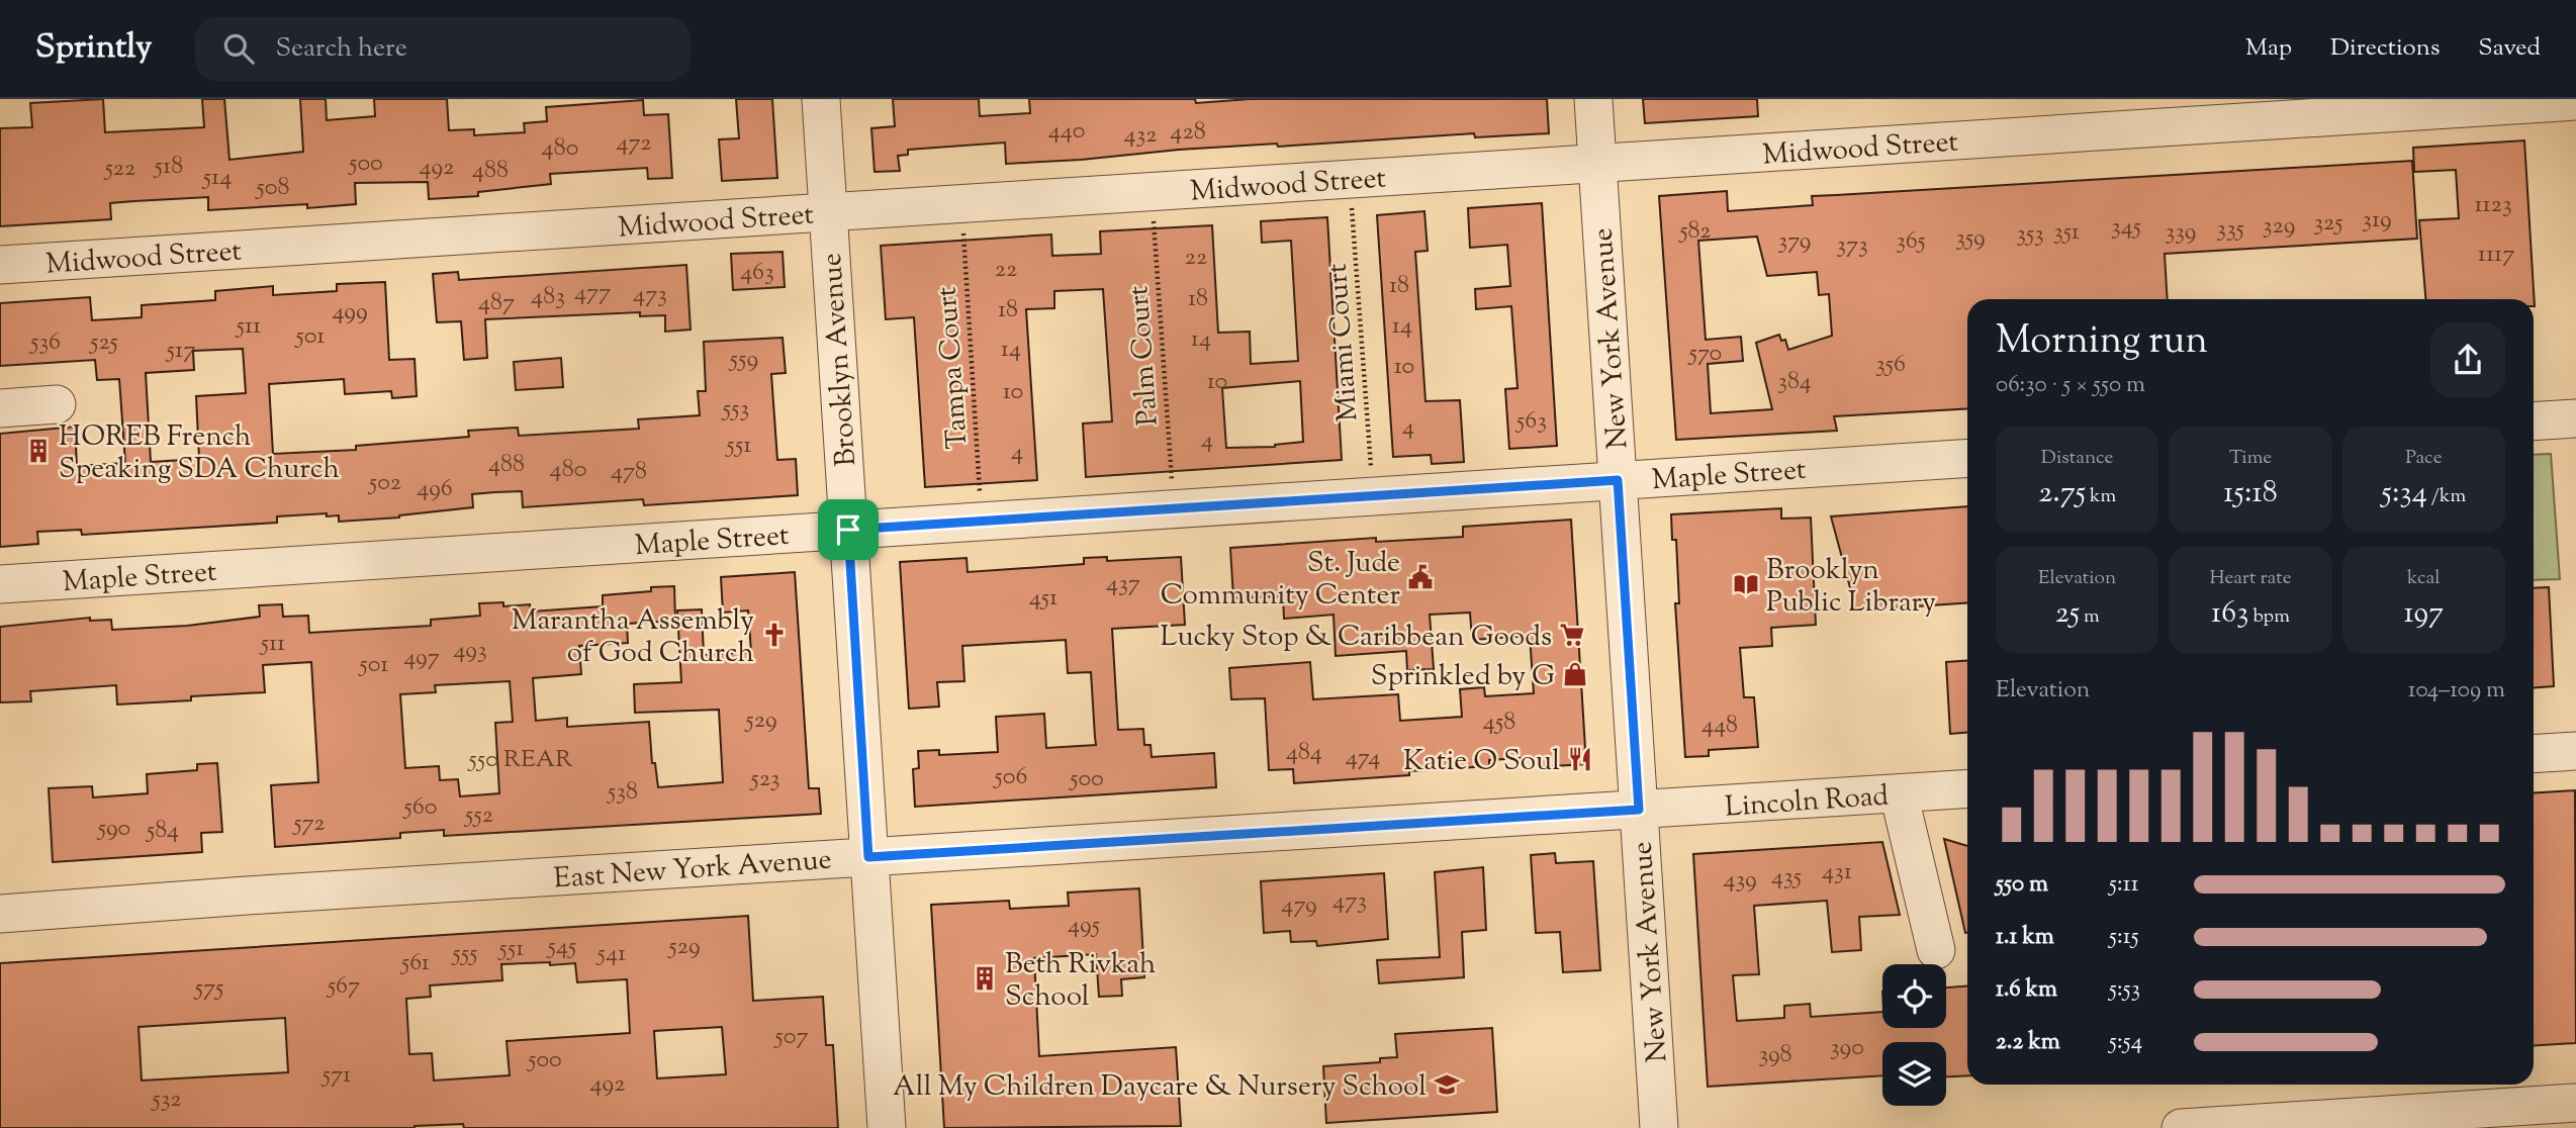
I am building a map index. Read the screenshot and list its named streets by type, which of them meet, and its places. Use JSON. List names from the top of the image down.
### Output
{
  "streets": {
    "street": [
      "Midwood Street",
      "New York Avenue",
      "Brooklyn Avenue",
      "Maple Street",
      "Lincoln Road",
      "East New York Avenue"
    ],
    "path": ["Miami Court", "Palm Court", "Tampa Court"]
  },
  "crossings": [
    ["Midwood Street", "New York Avenue"],
    ["Midwood Street", "Brooklyn Avenue"],
    ["New York Avenue", "Maple Street"],
    ["New York Avenue", "Lincoln Road"],
    ["New York Avenue", "East New York Avenue"],
    ["Brooklyn Avenue", "Maple Street"],
    ["Brooklyn Avenue", "East New York Avenue"],
    ["Lincoln Road", "East New York Avenue"]
  ],
  "places": {
    "building": ["HOREB French Speaking SDA Church", "Beth Rivkah School"],
    "public building": ["St. Jude Community Center"],
    "library": ["Brooklyn Public Library"],
    "church": ["Marantha Assembly of God Church"],
    "supermarket": ["Lucky Stop & Caribbean Goods"],
    "shop": ["Sprinkled by G"],
    "restaurant": ["Katie O Soul"],
    "school or university": ["All My Children Daycare & Nursery School"]
  },
  "house_numbers": [
    "440",
    "428",
    "432",
    "472",
    "480",
    "500",
    "518",
    "492",
    "522",
    "488",
    "514",
    "508",
    "1123",
    "319",
    "325",
    "329",
    "345",
    "335",
    "582",
    "351",
    "339",
    "353",
    "359",
    "379",
    "365",
    "373",
    "1117",
    "22",
    "22",
    "463",
    "18",
    "477",
    "473",
    "483",
    "18",
    "487",
    "18",
    "499",
    "511",
    "14",
    "501",
    "14",
    "536",
    "525",
    "14",
    "517",
    "570",
    "559",
    "356",
    "10",
    "10",
    "384",
    "10",
    "553",
    "563",
    "4",
    "4",
    "551",
    "4",
    "488",
    "480",
    "478",
    "502",
    "496",
    "437",
    "451",
    "511",
    "493",
    "497",
    "501",
    "529",
    "458",
    "448",
    "484",
    "474",
    "550 REAR",
    "506",
    "523",
    "500",
    "538",
    "560",
    "552",
    "572",
    "590",
    "584",
    "431",
    "435",
    "439",
    "473",
    "479",
    "495",
    "545",
    "529",
    "551",
    "555",
    "541",
    "561",
    "567",
    "575",
    "507",
    "390",
    "398",
    "500",
    "571",
    "492",
    "532"
  ],
  "page": {
    "header": "Sprintly",
    "search": "Search here",
    "nav": ["Map", "Directions", "Saved"],
    "heading": ["Morning run", "06:30 · 5 × 550 m"],
    "stats": [
      ["Distance", "2.75 km"],
      ["Time", "15:18"],
      ["Pace", "5:34 /km"],
      ["Elevation", "25 m"],
      ["Heart rate", "163 bpm"],
      ["kcal", "197"]
    ],
    "chart": ["Elevation", "104–109 m"],
    "list": [
      {
        "name": "550 m",
        "note": "5:11"
      },
      {
        "name": "1.1 km",
        "note": "5:15"
      },
      {
        "name": "1.6 km",
        "note": "5:53"
      },
      {
        "name": "2.2 km",
        "note": "5:54"
      }
    ]
  }
}
